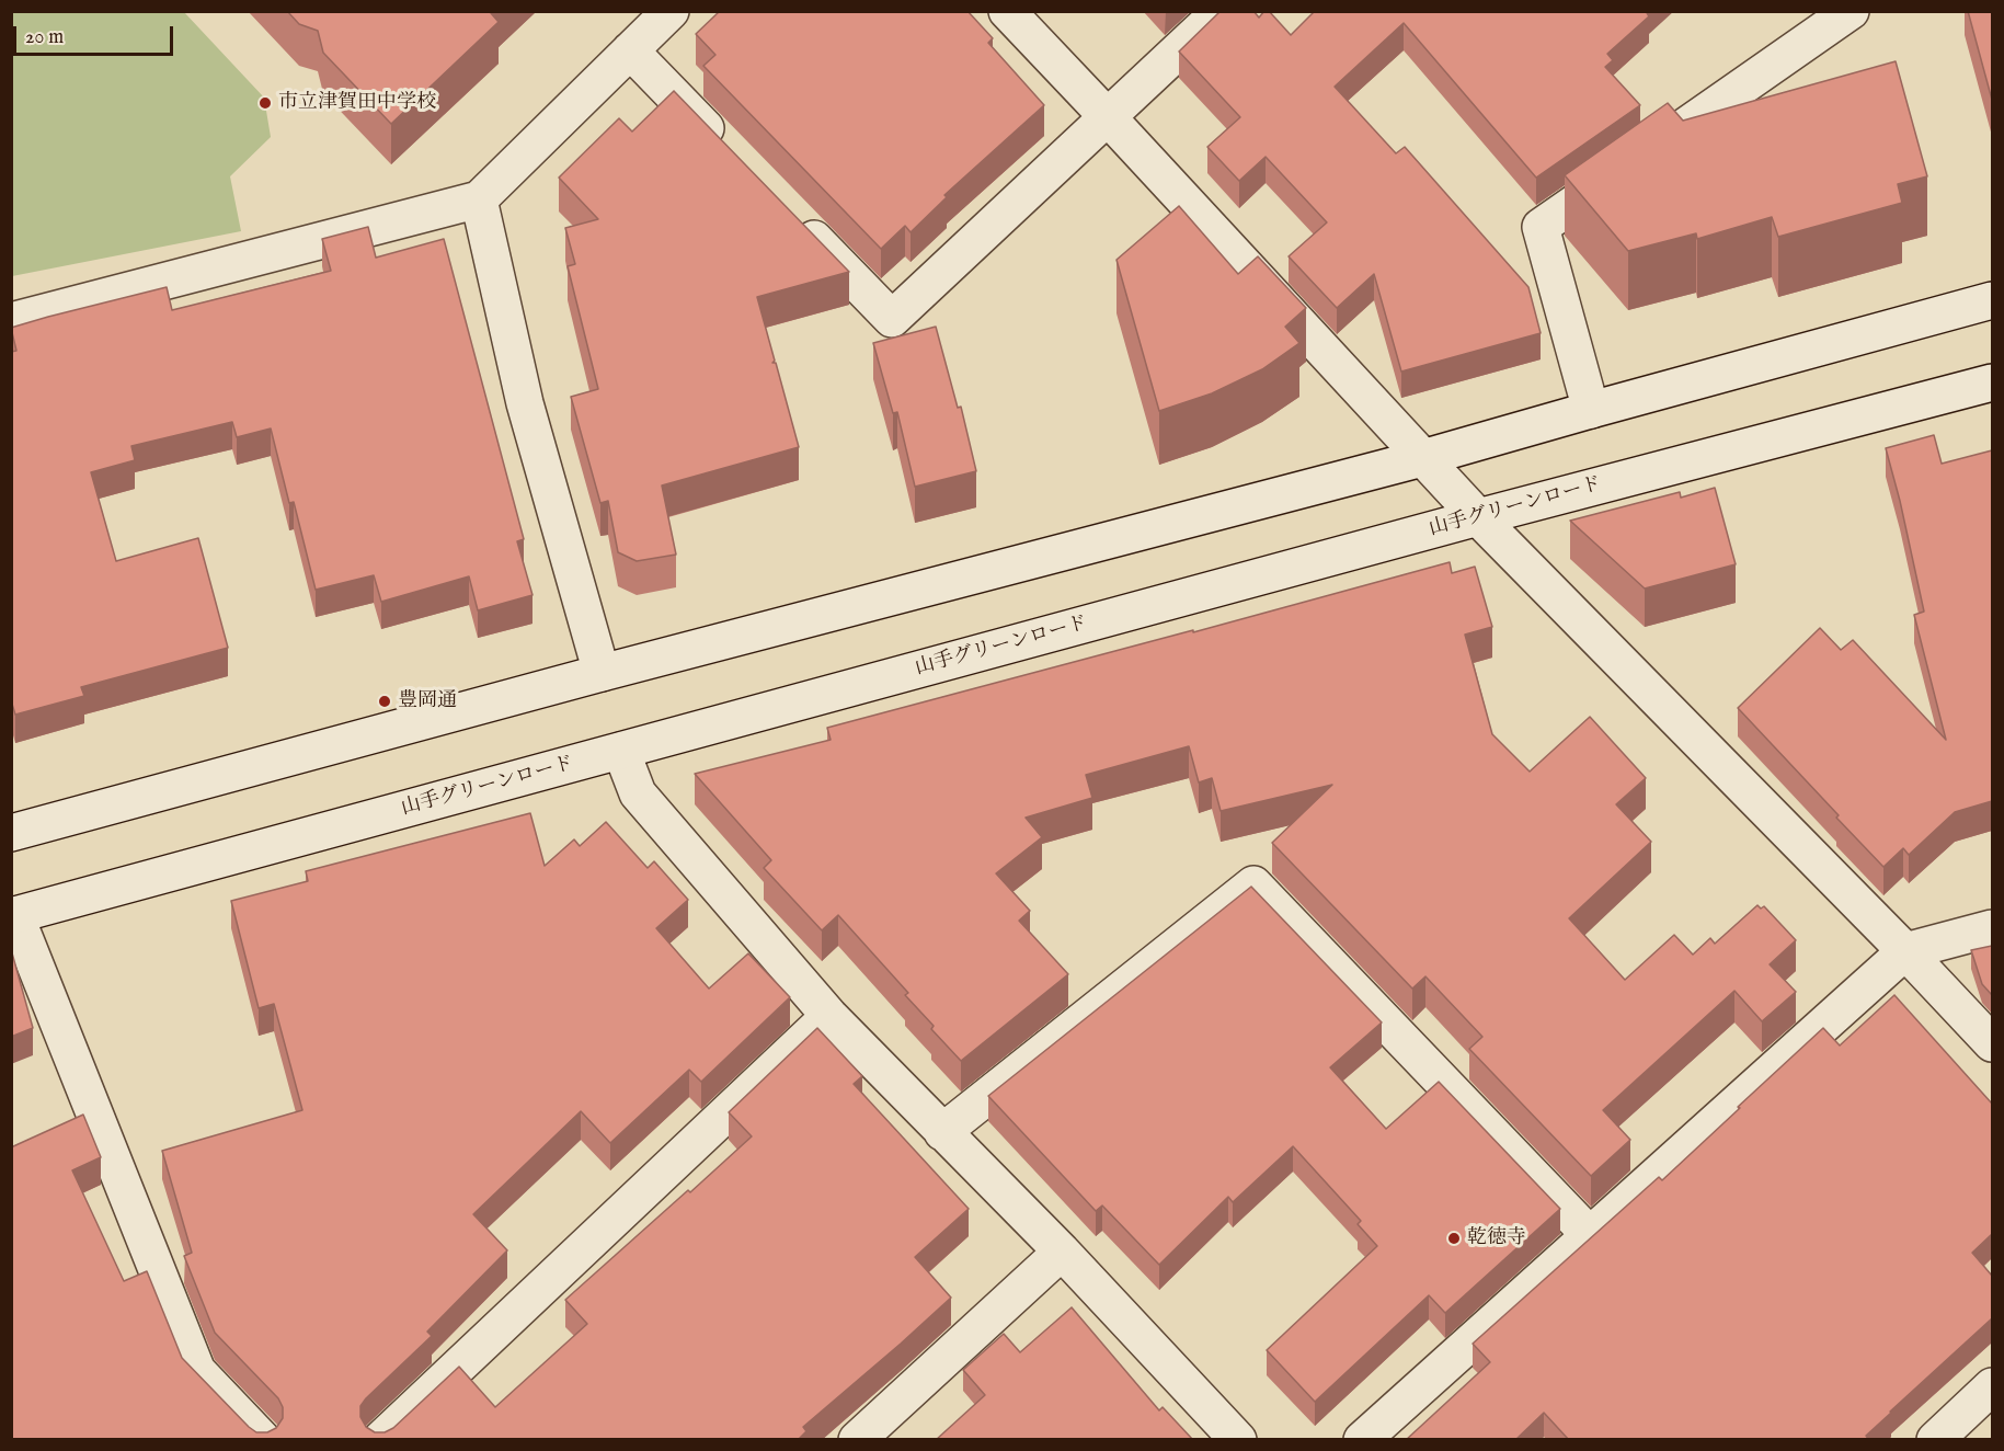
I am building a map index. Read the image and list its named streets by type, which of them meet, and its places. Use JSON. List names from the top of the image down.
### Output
{
  "streets": {
    "street": ["山手グリーンロード"]
  },
  "places": ["市立津賀田中学校", "豊岡通", "乾徳寺"],
  "scale_bar": "20 m"
}
